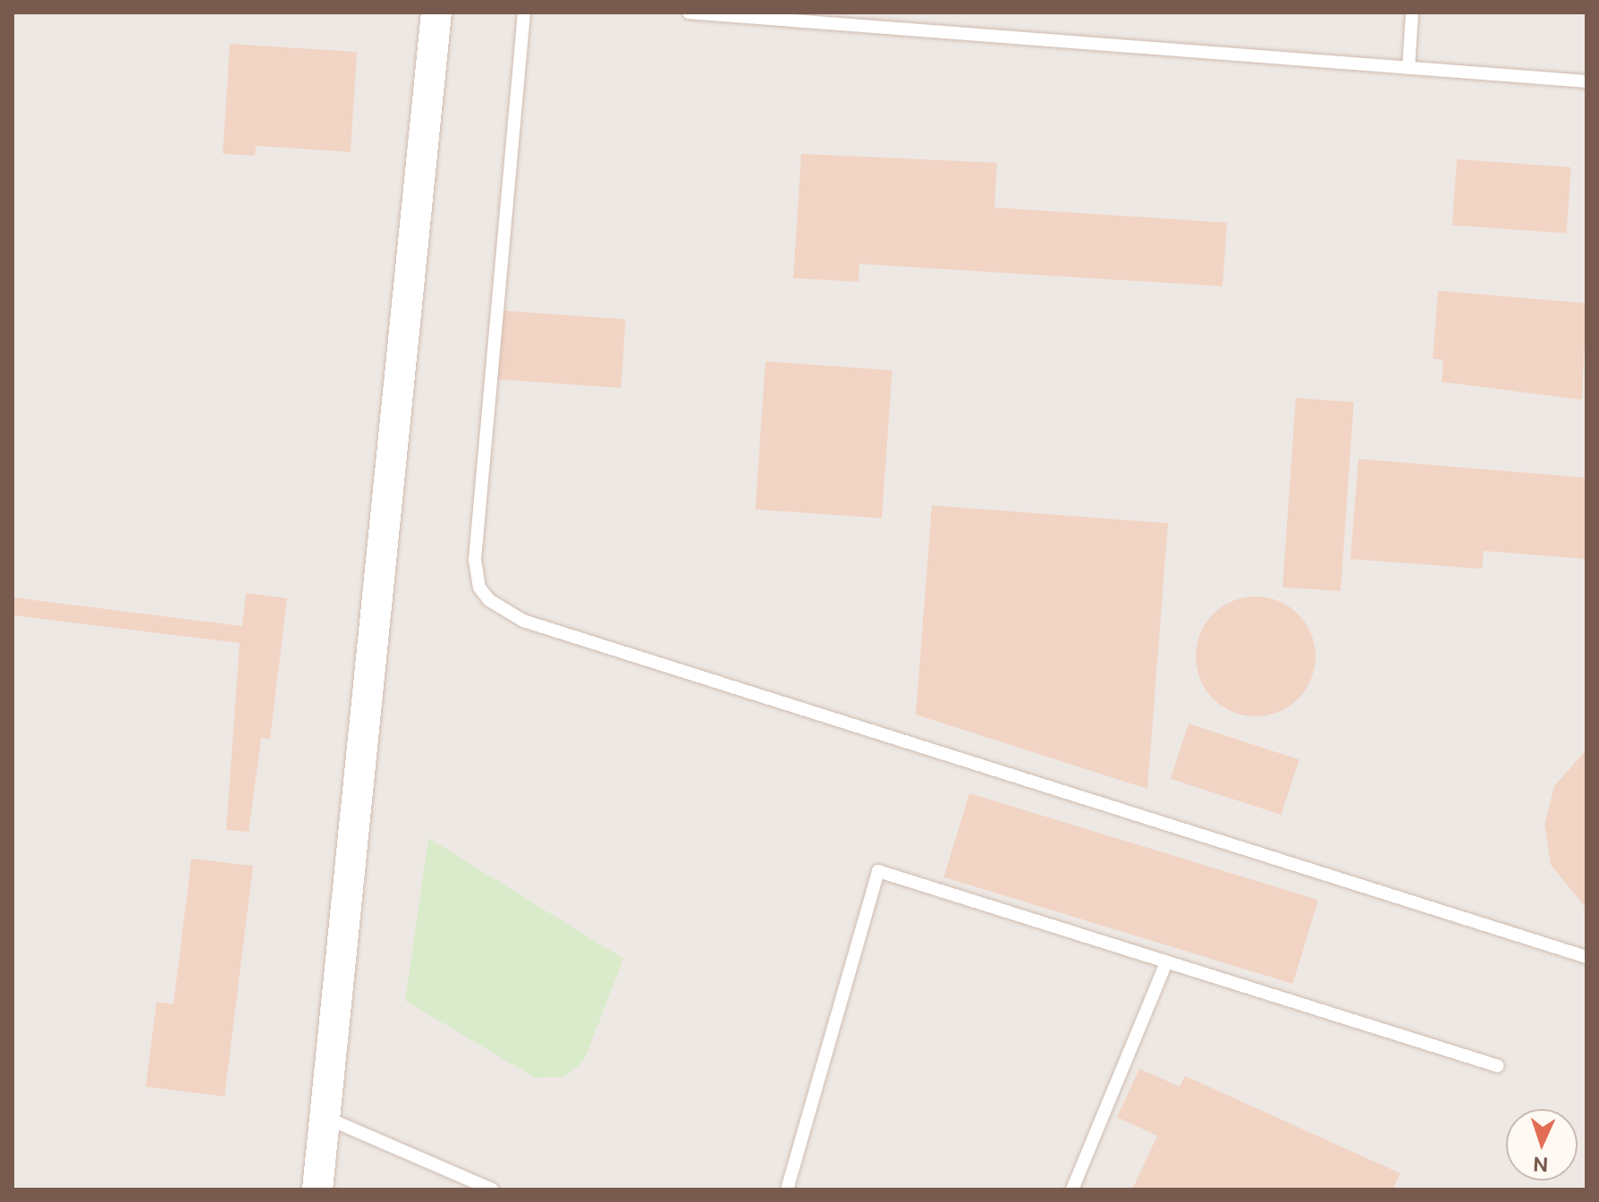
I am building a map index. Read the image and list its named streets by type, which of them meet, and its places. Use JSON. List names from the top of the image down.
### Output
{
  "north": "bottom"
}
